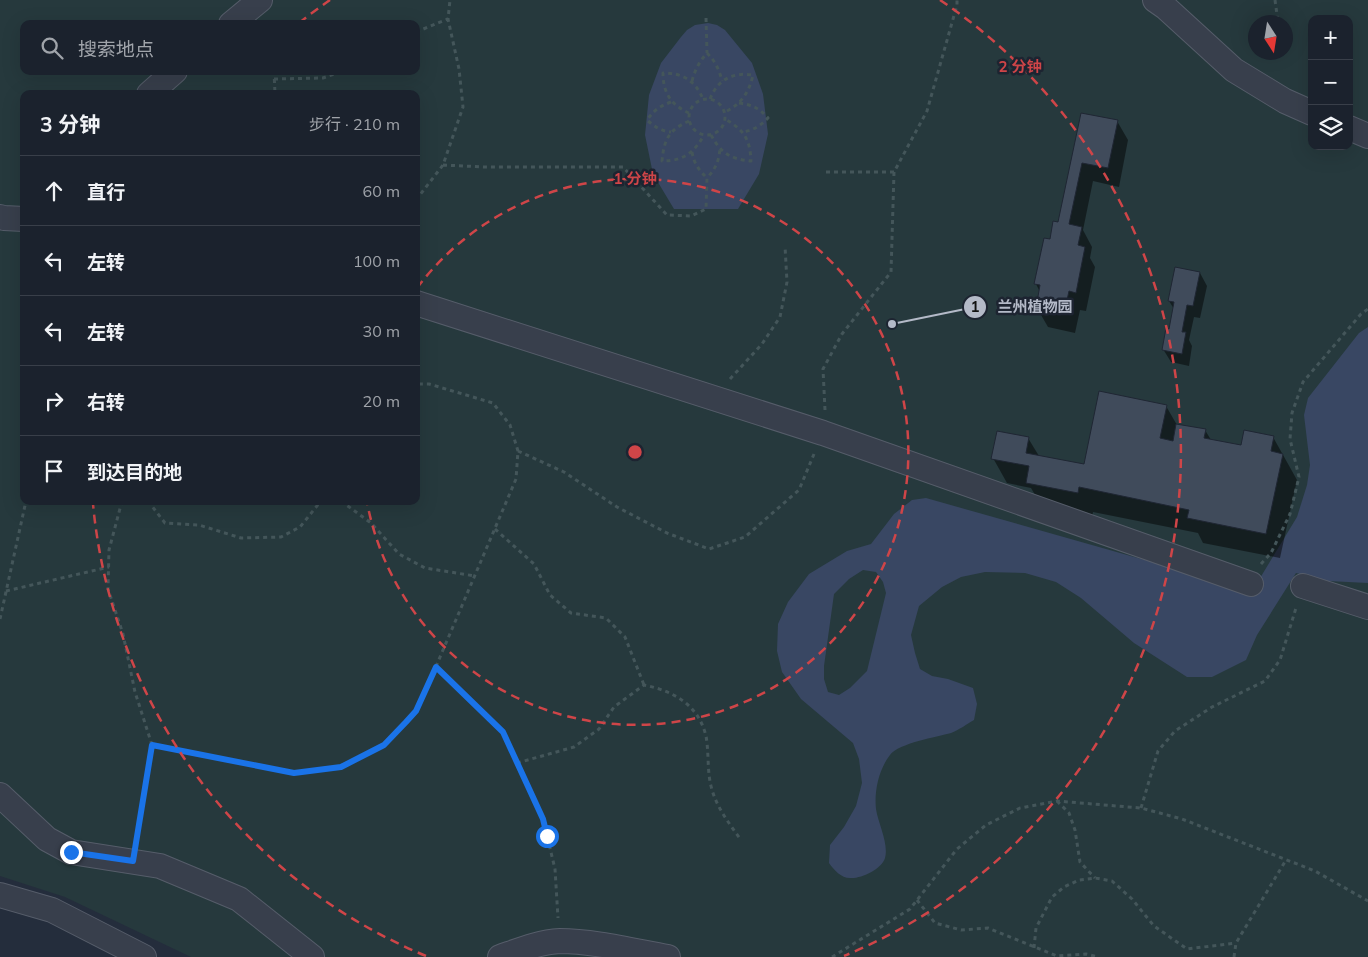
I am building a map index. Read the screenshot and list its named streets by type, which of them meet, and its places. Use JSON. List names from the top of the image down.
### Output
{
  "places": ["兰州植物园"],
  "north": "bottom",
  "page": {
    "map_buttons": ["+", "−"],
    "search": "搜索地点",
    "heading": ["3 分钟", "步行 · 210 m"],
    "list": [
      ["直行", "60 m"],
      ["左转", "100 m"],
      ["左转", "30 m"],
      ["右转", "20 m"],
      "到达目的地"
    ]
  },
  "rings": ["2 分钟", "1 分钟"]
}
